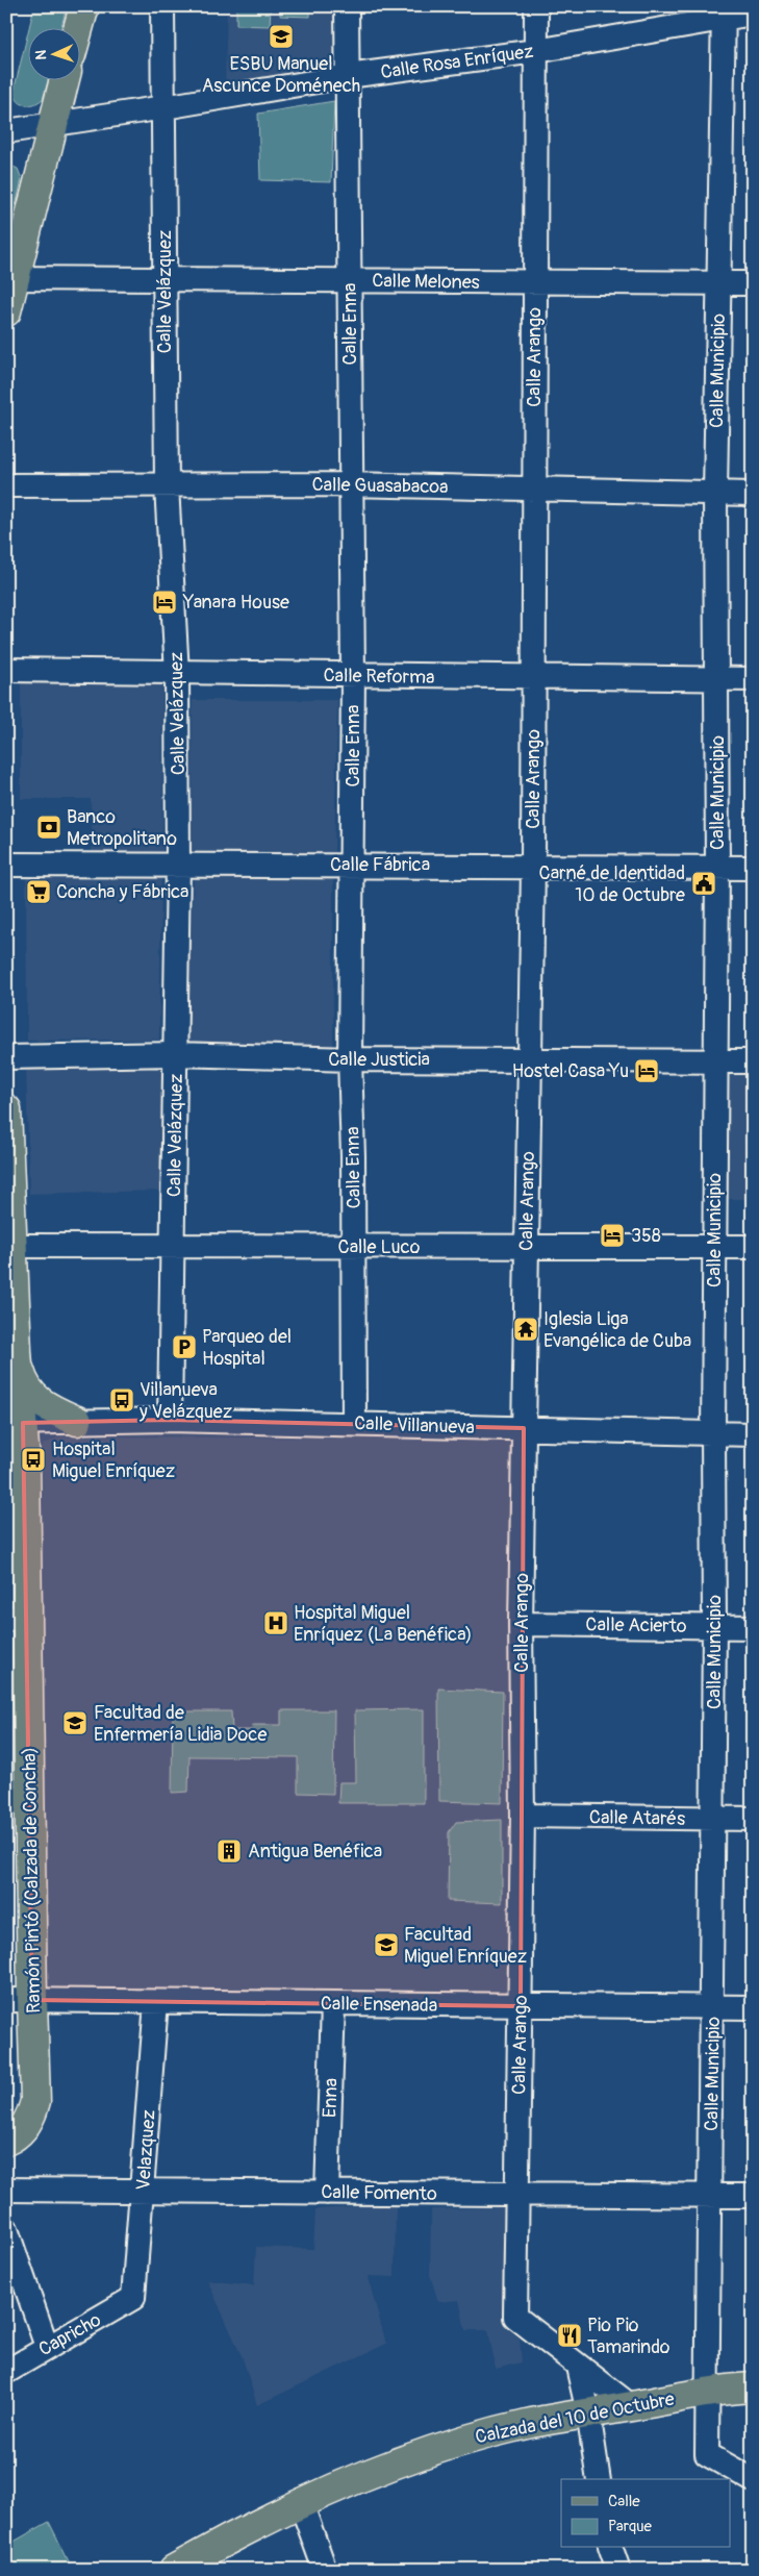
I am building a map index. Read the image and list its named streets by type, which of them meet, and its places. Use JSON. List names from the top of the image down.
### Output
{
  "streets": {
    "main road": ["Ramón Pintó (Calzada de Concha)", "Calzada del 10 de Octubre"],
    "street": [
      "Calle Rosa Enríquez",
      "Calle Melones",
      "Calle Velázquez",
      "Calle Enna",
      "Calle Arango",
      "Calle Municipio",
      "Calle Guasabacoa",
      "Calle Reforma",
      "Calle Fábrica",
      "Calle Justicia",
      "Calle Luco",
      "Calle Villanueva",
      "Calle Acierto",
      "Calle Atarés",
      "Calle Ensenada",
      "Enna",
      "Velazquez",
      "Calle Fomento",
      "Capricho"
    ]
  },
  "crossings": [
    ["Calle Rosa Enríquez", "Calle Velázquez"],
    ["Calle Rosa Enríquez", "Calle Enna"],
    ["Calle Rosa Enríquez", "Calle Arango"],
    ["Calle Rosa Enríquez", "Calle Municipio"],
    ["Calle Melones", "Calle Velázquez"],
    ["Calle Melones", "Calle Enna"],
    ["Calle Melones", "Calle Arango"],
    ["Calle Melones", "Calle Municipio"],
    ["Calle Velázquez", "Calle Guasabacoa"],
    ["Calle Velázquez", "Calle Reforma"],
    ["Calle Velázquez", "Calle Fábrica"],
    ["Calle Velázquez", "Calle Justicia"],
    ["Calle Velázquez", "Calle Luco"],
    ["Calle Velázquez", "Calle Villanueva"],
    ["Calle Enna", "Calle Guasabacoa"],
    ["Calle Enna", "Calle Reforma"],
    ["Calle Enna", "Calle Fábrica"],
    ["Calle Enna", "Calle Justicia"],
    ["Calle Enna", "Calle Luco"],
    ["Calle Enna", "Calle Villanueva"],
    ["Calle Arango", "Calle Guasabacoa"],
    ["Calle Arango", "Calle Reforma"],
    ["Calle Arango", "Calle Fábrica"],
    ["Calle Arango", "Calle Justicia"],
    ["Calle Arango", "Calle Luco"],
    ["Calle Arango", "Calle Villanueva"],
    ["Calle Arango", "Calle Acierto"],
    ["Calle Arango", "Calle Atarés"],
    ["Calle Arango", "Calle Ensenada"],
    ["Calle Arango", "Calle Fomento"],
    ["Calle Arango", "Calzada del 10 de Octubre"],
    ["Calle Municipio", "Calle Guasabacoa"],
    ["Calle Municipio", "Calle Reforma"],
    ["Calle Municipio", "Calle Fábrica"],
    ["Calle Municipio", "Calle Justicia"],
    ["Calle Municipio", "Calle Luco"],
    ["Calle Municipio", "Calle Villanueva"],
    ["Calle Municipio", "Calle Acierto"],
    ["Calle Municipio", "Calle Atarés"],
    ["Calle Municipio", "Calle Ensenada"],
    ["Calle Municipio", "Calle Fomento"],
    ["Calle Municipio", "Calzada del 10 de Octubre"],
    ["Calle Luco", "Ramón Pintó (Calzada de Concha)"],
    ["Calle Villanueva", "Ramón Pintó (Calzada de Concha)"],
    ["Ramón Pintó (Calzada de Concha)", "Calle Ensenada"],
    ["Calle Ensenada", "Enna"],
    ["Calle Ensenada", "Velazquez"],
    ["Enna", "Calle Fomento"],
    ["Velazquez", "Calle Fomento"],
    ["Velazquez", "Capricho"]
  ],
  "places": {
    "school or university": ["ESBU Manuel Ascunce Doménech", "Facultad de Enfermería Lidia Doce", "Facultad Miguel Enríquez"],
    "hotel": ["Yanara House", "Hostel Casa Yu", "358"],
    "bank": ["Banco Metropolitano"],
    "public building": ["Carné de Identidad 10 de Octubre"],
    "supermarket": ["Concha y Fábrica"],
    "temple": ["Iglesia Liga Evangélica de Cuba"],
    "parking": ["Parqueo del Hospital"],
    "bus stop": ["Villanueva y Velázquez", "Hospital Miguel Enríquez"],
    "hospital": ["Hospital Miguel Enríquez (La Benéfica)"],
    "building": ["Antigua Benéfica"],
    "restaurant": ["Pio Pio Tamarindo"]
  },
  "legend": ["Calle", "Parque"],
  "north": "left"
}
